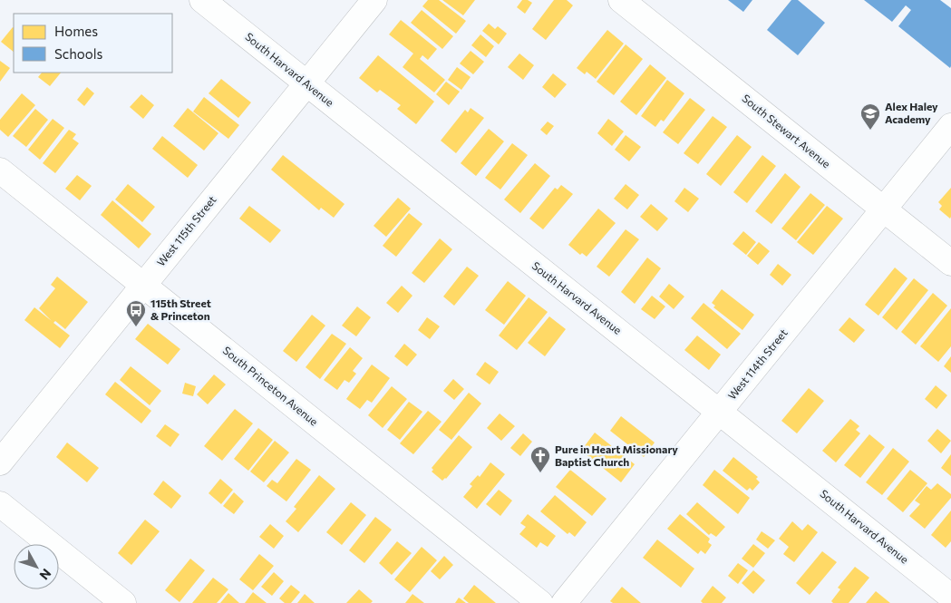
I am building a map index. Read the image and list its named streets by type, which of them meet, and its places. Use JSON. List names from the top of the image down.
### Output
{
  "streets": {
    "street": [
      "South Harvard Avenue",
      "South Stewart Avenue",
      "West 115th Street",
      "West 114th Street",
      "South Princeton Avenue"
    ]
  },
  "crossings": [
    ["South Harvard Avenue", "West 115th Street"],
    ["South Harvard Avenue", "West 114th Street"],
    ["South Stewart Avenue", "West 114th Street"],
    ["West 115th Street", "South Princeton Avenue"]
  ],
  "places": {
    "school or university": ["Alex Haley Academy"],
    "bus stop": ["115th Street & Princeton"],
    "church": ["Pure in Heart Missionary Baptist Church"]
  },
  "legend": ["Homes", "Schools"],
  "north": "bottom right"
}
